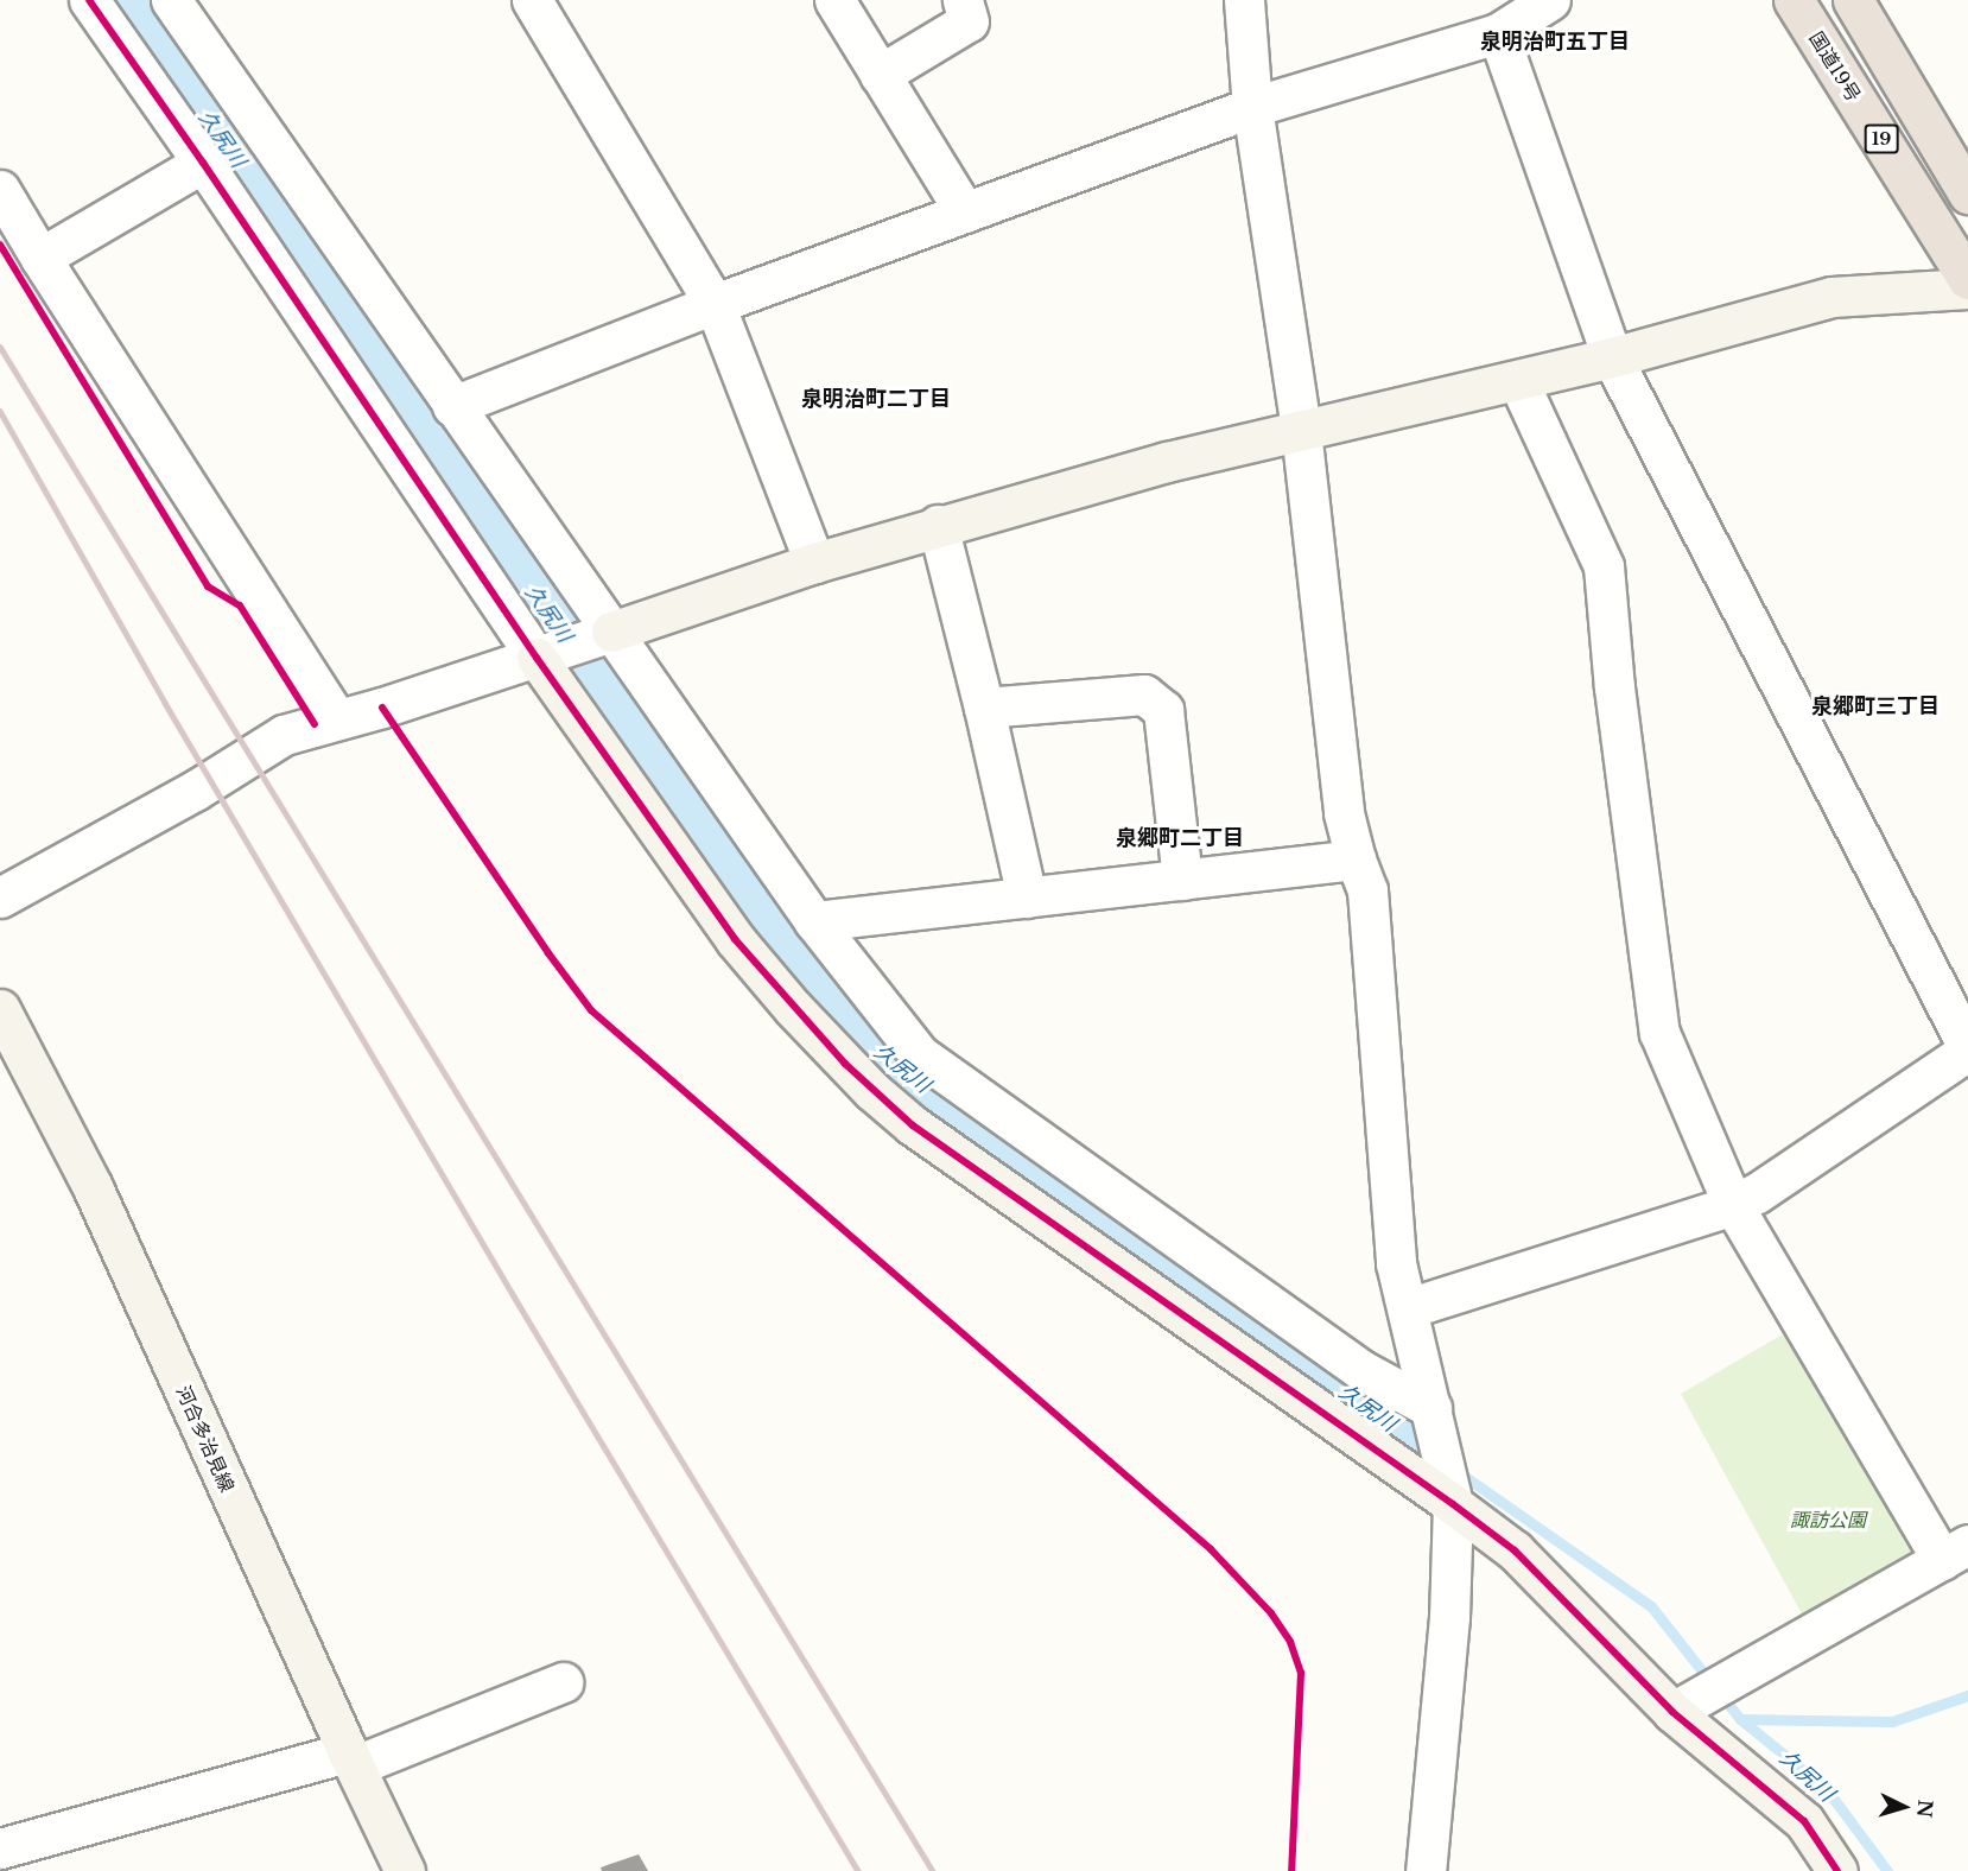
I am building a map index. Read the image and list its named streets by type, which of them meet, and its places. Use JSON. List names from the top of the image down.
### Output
{
  "streets": {
    "highway": ["国道19号", "19"],
    "street": ["河合多治見線"]
  },
  "districts": [
    "泉明治町五丁目",
    "泉明治町二丁目",
    "泉郷町三丁目",
    "泉郷町二丁目"
  ],
  "water": ["久尻川"],
  "parks": ["諏訪公園"],
  "north": "right"
}
